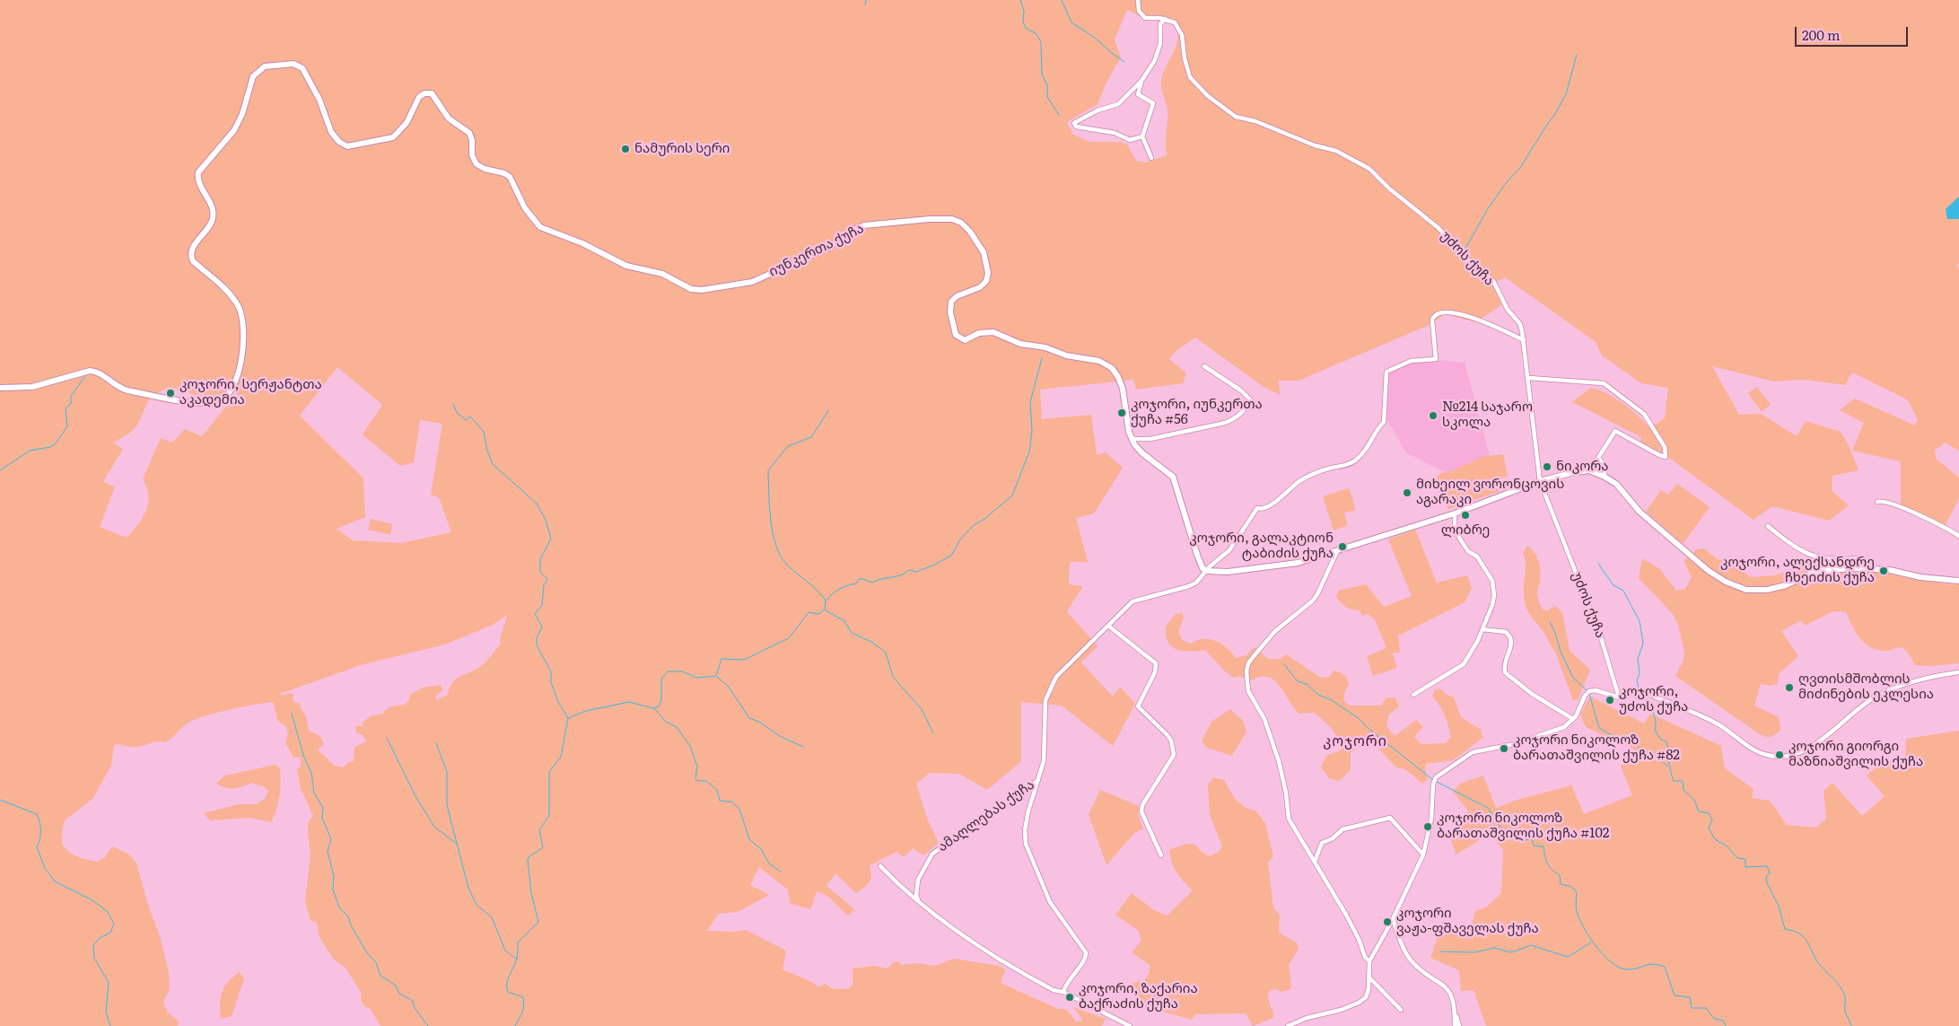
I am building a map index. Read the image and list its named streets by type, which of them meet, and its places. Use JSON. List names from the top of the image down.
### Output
{
  "streets": {
    "main road": ["იუნკერთა ქუჩა"],
    "street": ["უძოს ქუჩა", "ამაღლებას ქუჩა"]
  },
  "districts": ["კოჯორი"],
  "places": [
    "ნამურის სერი",
    "კოჯორი, სერჟანტთა აკადემია",
    "კოჯორი, იუნკერთა ქუჩა #56",
    "№214 საჯარო სკოლა",
    "ნიკორა",
    "მიხეილ ვორონცოვის აგარაკი",
    "ლიბრე",
    "კოჯორი, გალაკტიონ ტაბიძის ქუჩა",
    "კოჯორი, ალექსანდრე ჩხეიძის ქუჩა",
    "ღვთისმშობლის მიძინების ეკლესია",
    "კოჯორი, უძოს ქუჩა",
    "კოჯორი ნიკოლოზ ბარათაშვილის ქუჩა #82",
    "კოჯორი გიორგი მაზნიაშვილის ქუჩა",
    "კოჯორი ნიკოლოზ ბარათაშვილის ქუჩა #102",
    "კოჯორი ვაჟა-ფშაველას ქუჩა",
    "კოჯორი, ზაქარია ბაქრაძის ქუჩა"
  ],
  "scale_bar": "200 m"
}
